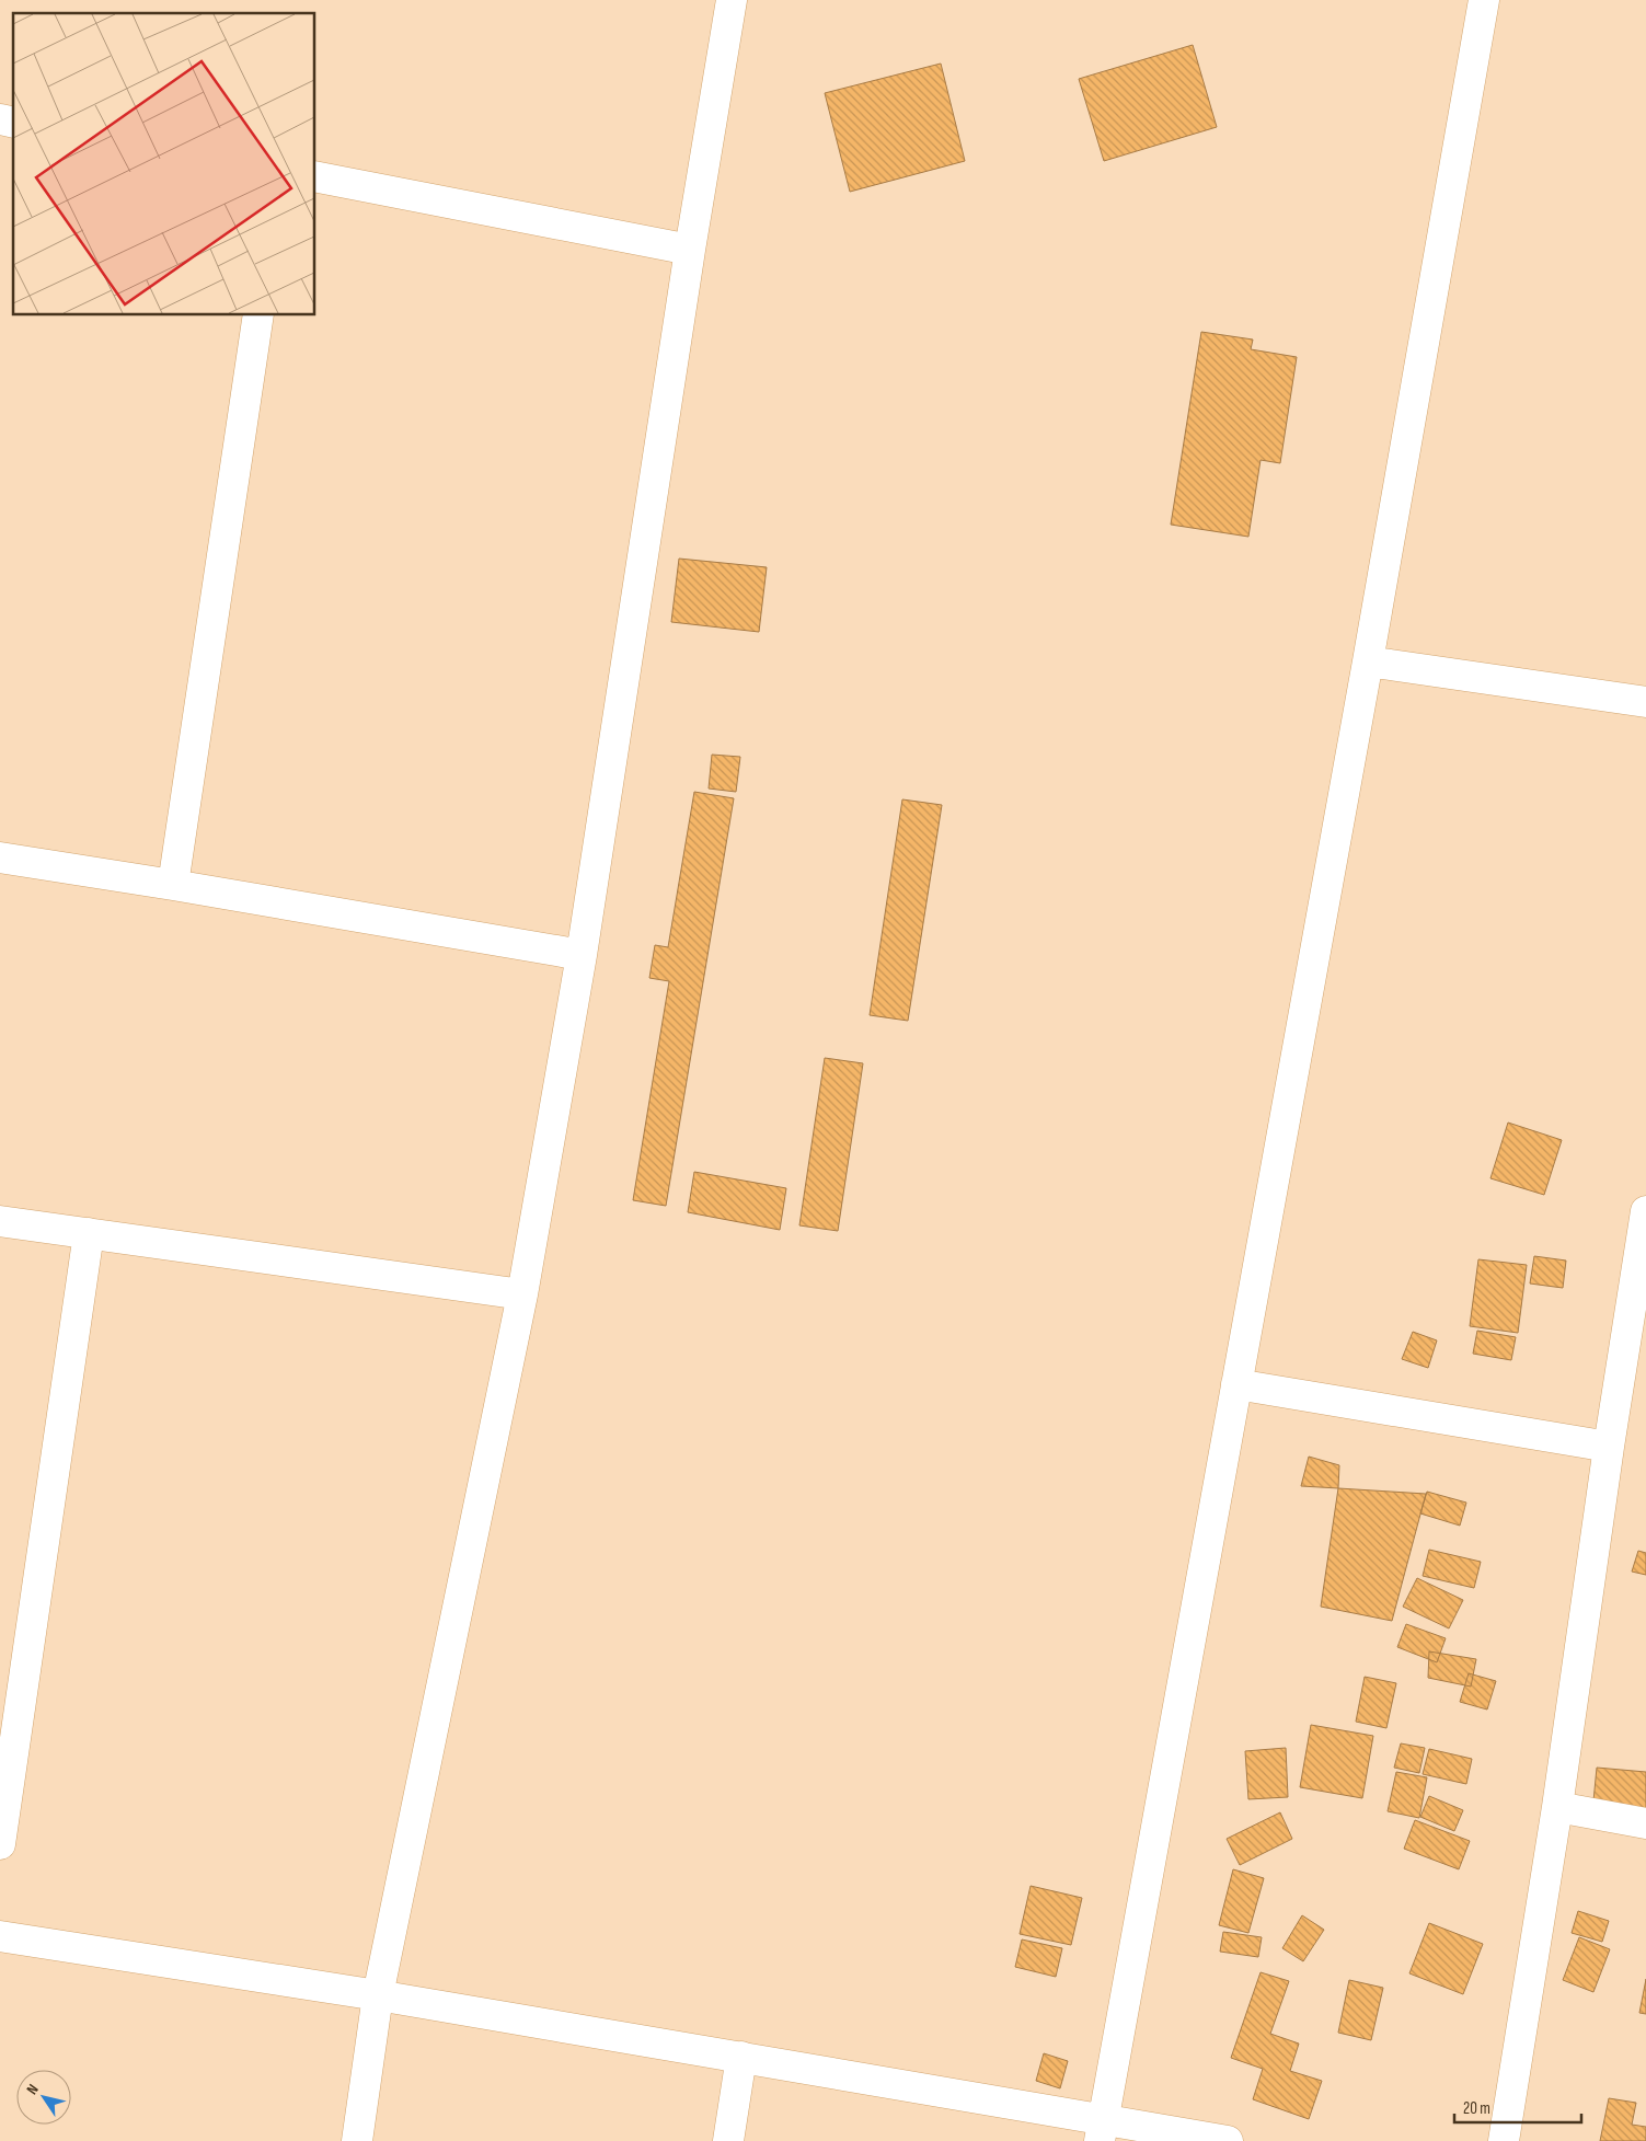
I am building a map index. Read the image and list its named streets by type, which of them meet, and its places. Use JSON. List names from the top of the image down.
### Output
{
  "scale_bar": "20 m",
  "north": "top left"
}
